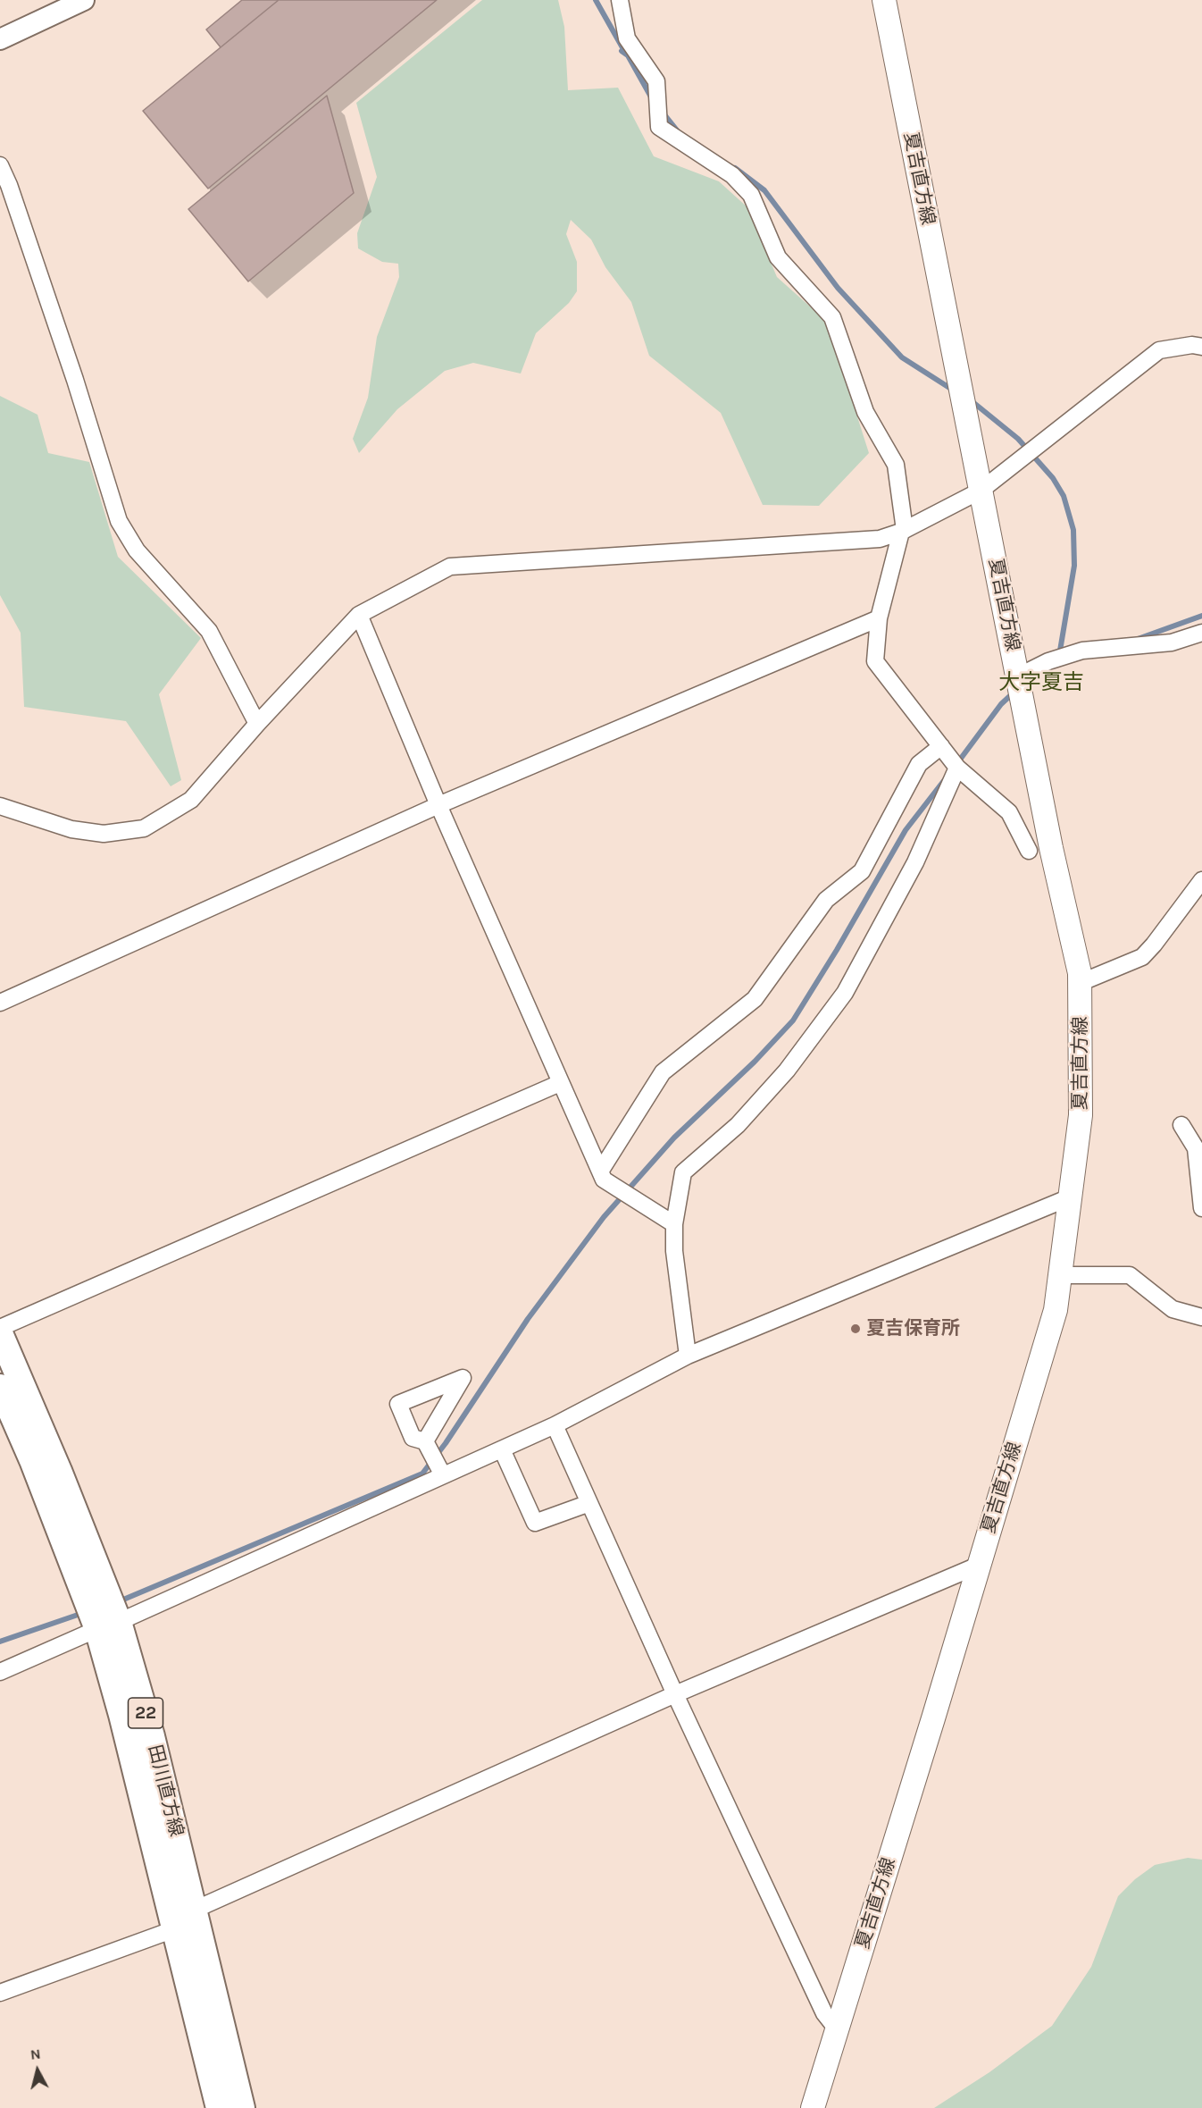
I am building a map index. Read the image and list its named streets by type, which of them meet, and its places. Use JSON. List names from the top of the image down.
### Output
{
  "streets": {
    "main road": ["夏吉直方線", "22", "田川直方線"]
  },
  "districts": ["大字夏吉"],
  "places": ["夏吉保育所"],
  "north": "top"
}
